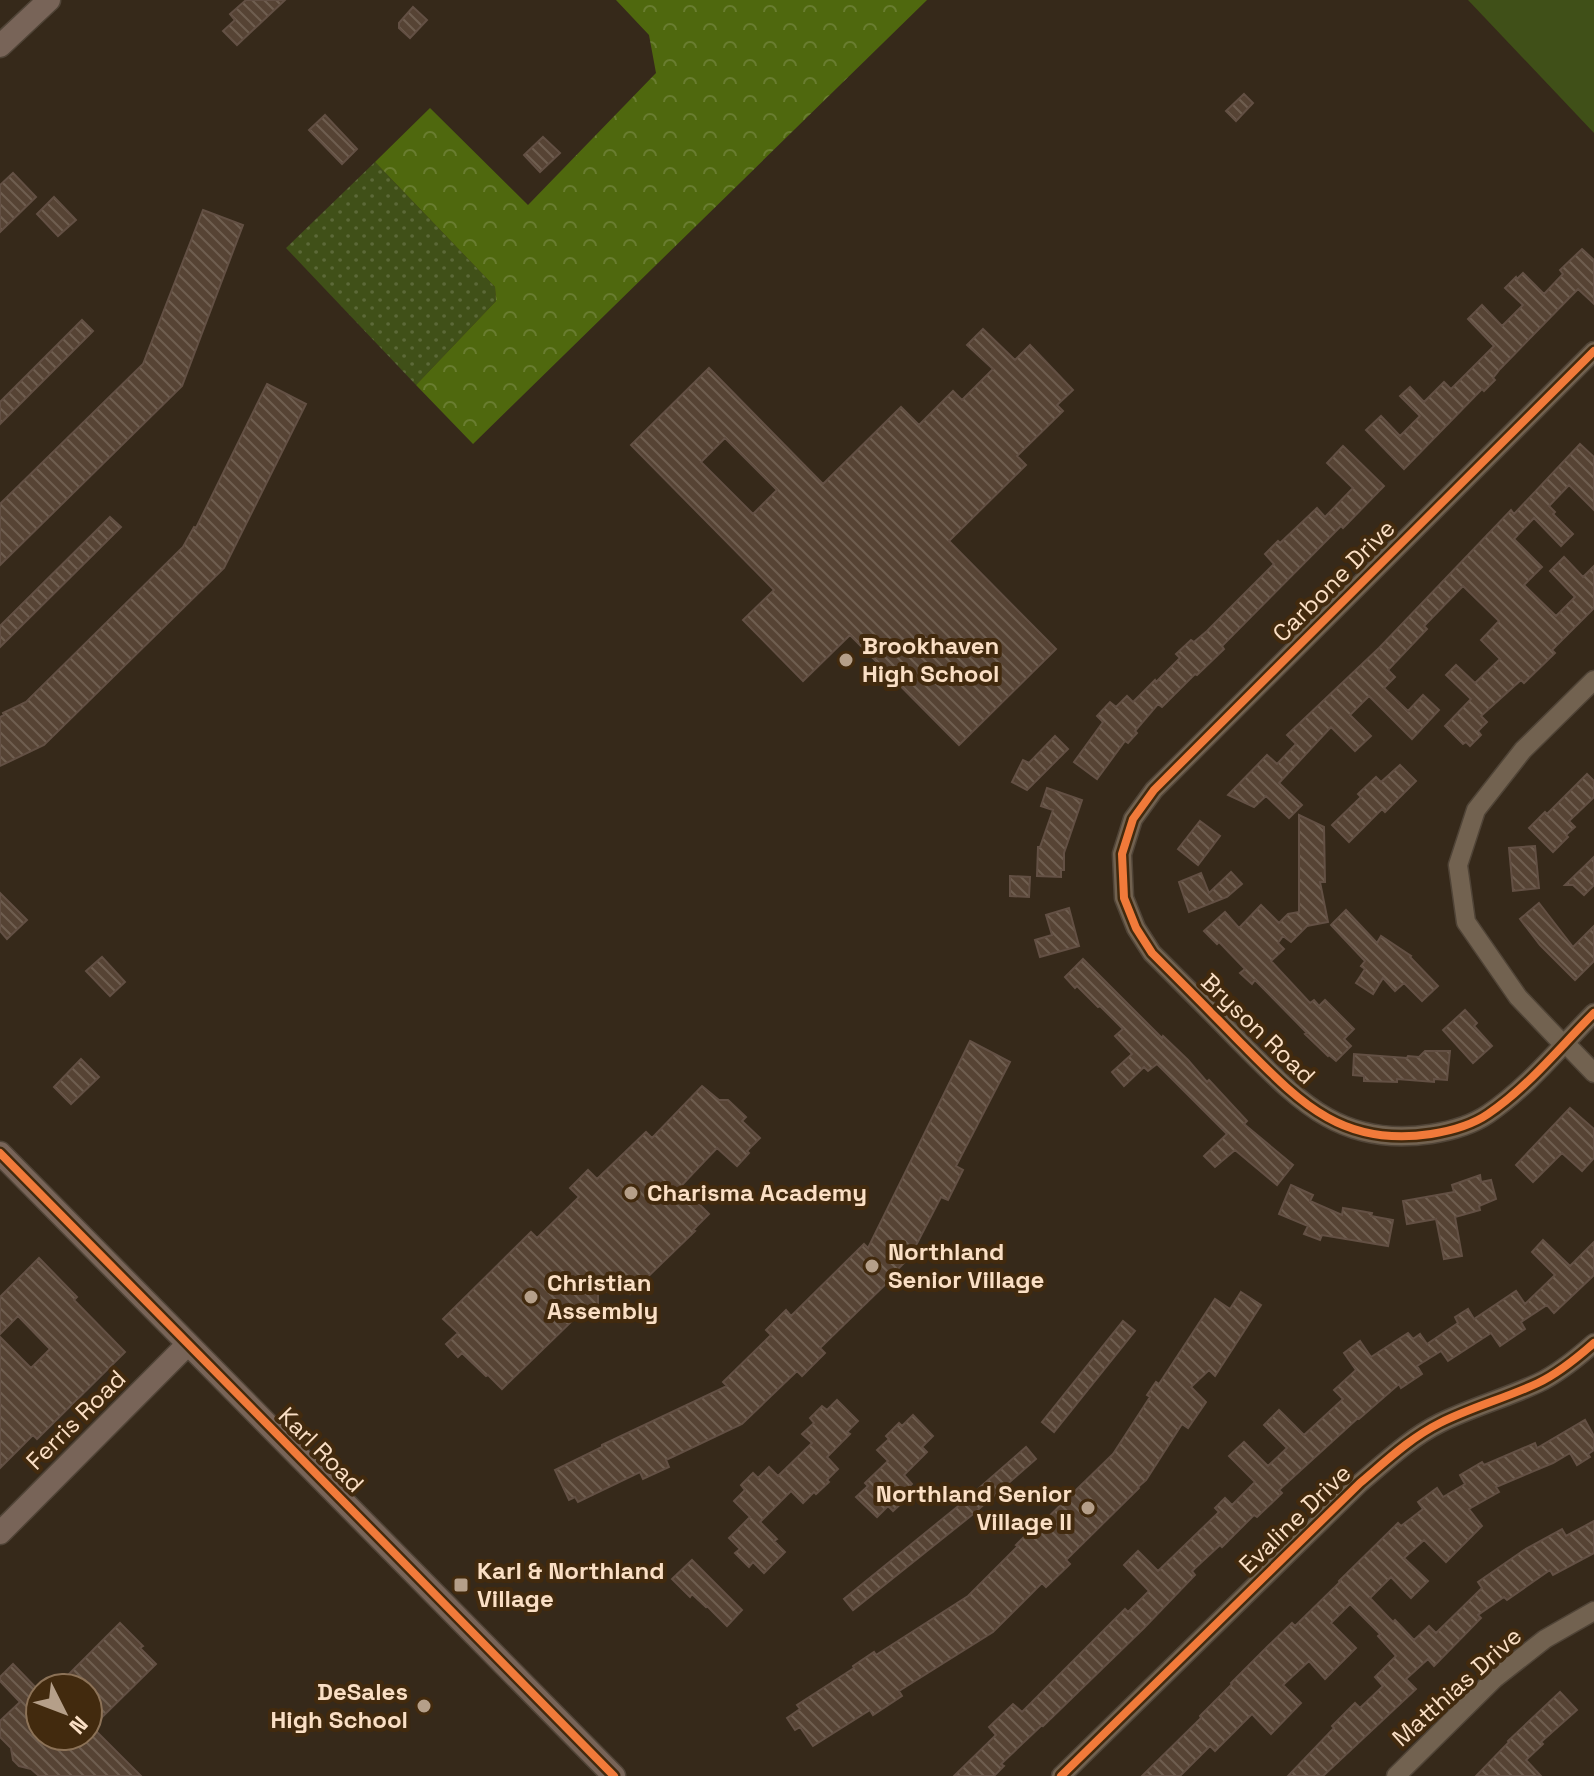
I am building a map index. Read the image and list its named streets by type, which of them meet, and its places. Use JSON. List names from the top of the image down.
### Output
{
  "streets": {
    "main road": ["Ferris Road", "Karl Road"],
    "street": [
      "Carbone Drive",
      "Bryson Road",
      "Evaline Drive",
      "Matthias Drive"
    ]
  },
  "crossings": [
    ["Carbone Drive", "Bryson Road"],
    ["Ferris Road", "Karl Road"]
  ],
  "places": {
    "other": [
      "Brookhaven High School",
      "Charisma Academy",
      "Northland Senior Village",
      "Christian Assembly",
      "Northland Senior Village II",
      "DeSales High School"
    ],
    "transit": ["Karl & Northland Village"]
  },
  "north": "bottom right"
}
